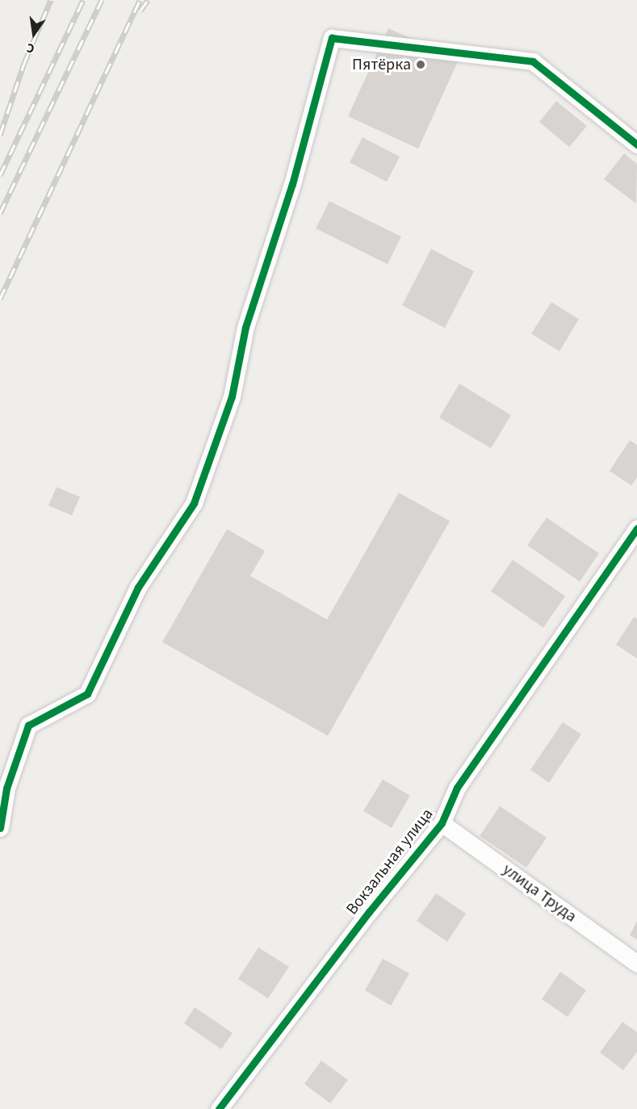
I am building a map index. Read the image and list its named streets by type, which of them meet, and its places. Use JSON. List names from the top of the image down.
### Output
{
  "streets": {
    "street": ["Вокзальная улица", "улица Труда"]
  },
  "crossings": [
    ["Вокзальная улица", "улица Труда"]
  ],
  "places": ["Пятёрка"],
  "north": "bottom"
}
